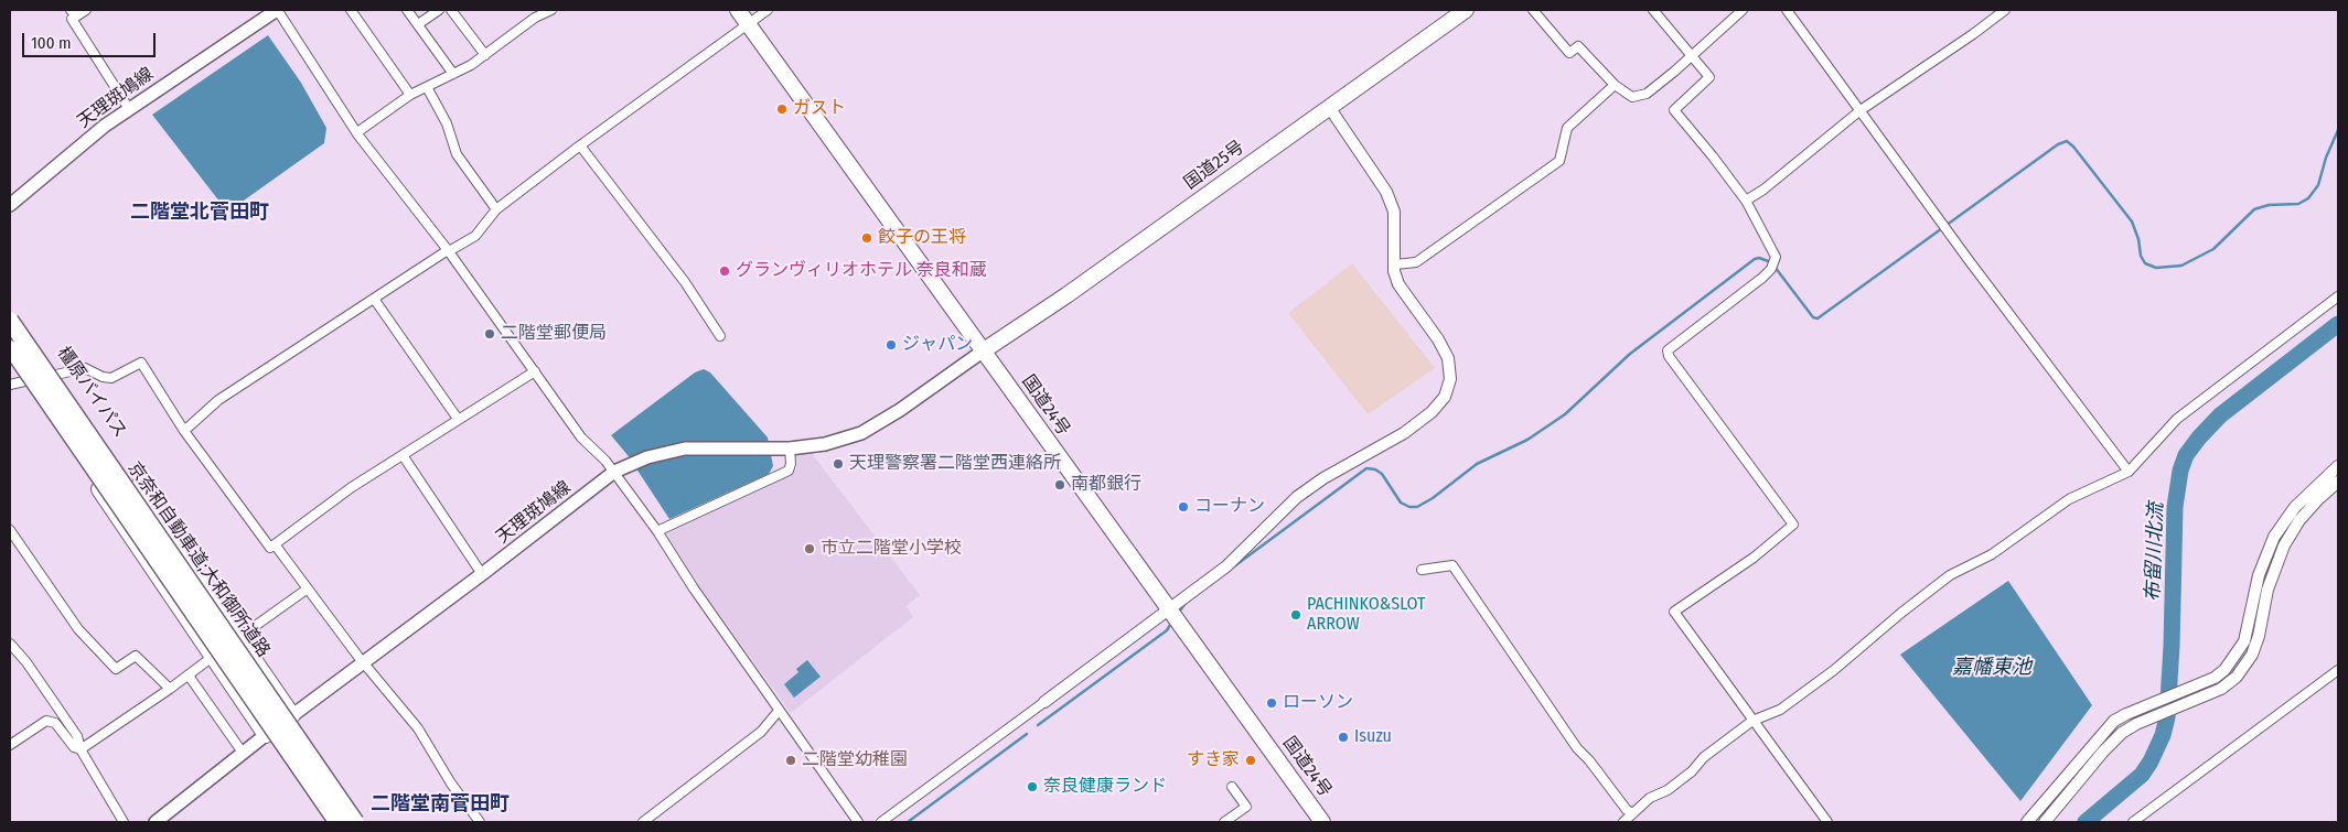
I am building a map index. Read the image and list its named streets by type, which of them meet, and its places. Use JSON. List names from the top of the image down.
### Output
{
  "streets": {
    "highway": [
      "国道25号",
      "橿原バイパス",
      "国道24号",
      "京奈和自動車道;大和御所道路"
    ],
    "main road": ["天理斑鳩線"]
  },
  "crossings": [
    ["天理斑鳩線", "国道25号"],
    ["天理斑鳩線", "橿原バイパス"],
    ["天理斑鳩線", "国道24号"],
    ["国道25号", "国道24号"]
  ],
  "districts": ["二階堂北菅田町", "二階堂南菅田町"],
  "water": ["布留川北流", "嘉幡東池"],
  "places": [
    "ガスト",
    "餃子の王将",
    "グランヴィリオホテル 奈良和蔵",
    "二階堂郵便局",
    "ジャパン",
    "天理警察署二階堂西連絡所",
    "南都銀行",
    "コーナン",
    "市立二階堂小学校",
    "PACHINKO&SLOT ARROW",
    "ローソン",
    "Isuzu",
    "二階堂幼稚園",
    "すき家",
    "奈良健康ランド"
  ],
  "scale_bar": "100 m"
}
